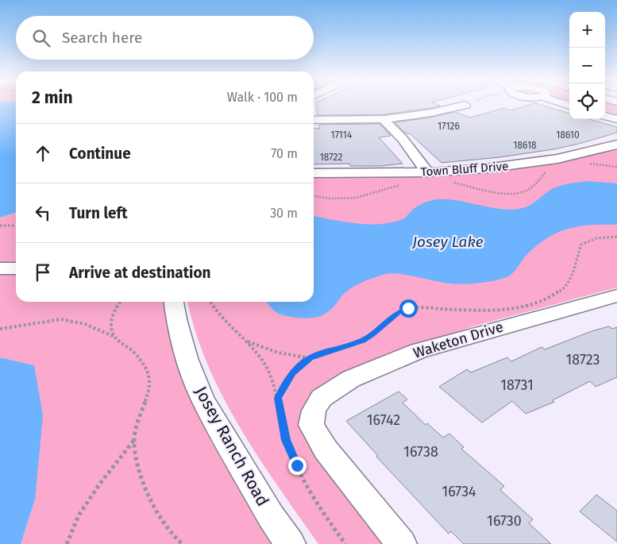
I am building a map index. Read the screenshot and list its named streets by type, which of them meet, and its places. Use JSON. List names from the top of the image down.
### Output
{
  "streets": {
    "street": ["Town Bluff Drive", "Waketon Drive", "Josey Ranch Road"]
  },
  "water": ["Josey Lake"],
  "house_numbers": [
    "17126",
    "17114",
    "18610",
    "18618",
    "18722",
    "18723",
    "18731",
    "16742",
    "16738",
    "16734",
    "16730"
  ],
  "page": {
    "map_buttons": ["+", "−"],
    "search": "Search here",
    "heading": ["2 min", "Walk · 100 m"],
    "list": [
      ["Continue", "70 m"],
      ["Turn left", "30 m"],
      "Arrive at destination"
    ]
  }
}
